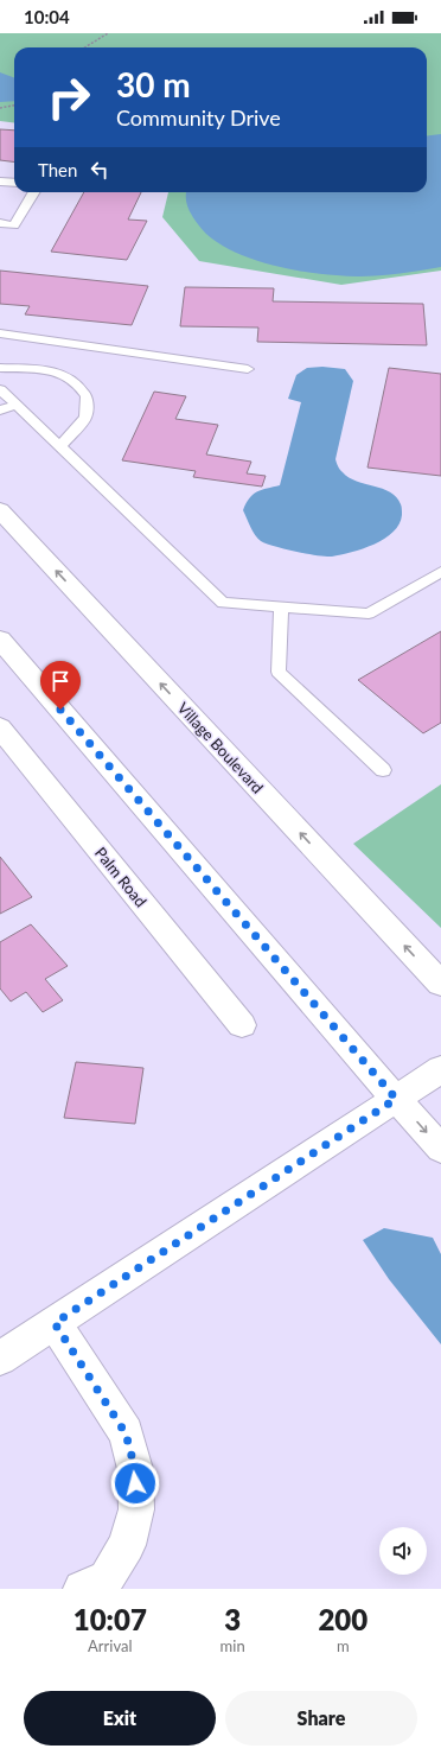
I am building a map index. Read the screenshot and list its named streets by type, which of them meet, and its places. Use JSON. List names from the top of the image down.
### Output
{
  "streets": {
    "street": ["Village Boulevard", "Palm Road"]
  },
  "page": {
    "status": "10:04",
    "turn": ["30 m", "Community Drive"],
    "then": "Then",
    "eta": [
      "10:07",
      "Arrival",
      "3",
      "min",
      "200",
      "m"
    ],
    "buttons": ["Exit", "Share"]
  }
}
